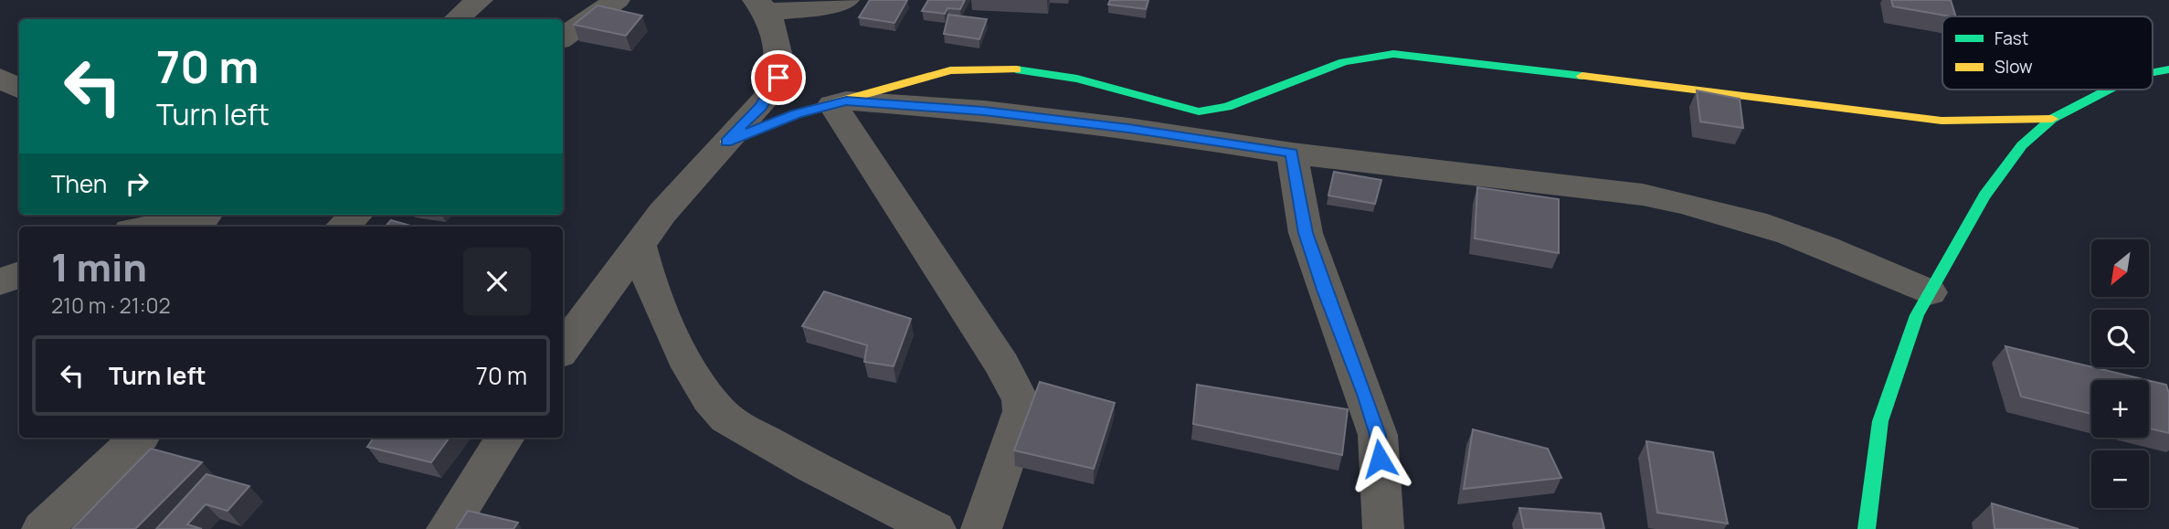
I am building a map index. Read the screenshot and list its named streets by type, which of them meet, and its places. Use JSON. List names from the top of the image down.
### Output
{
  "legend": ["Fast", "Slow"],
  "north": "bottom left",
  "page": {
    "turn": ["70 m", "Turn left"],
    "then": "Then",
    "heading": ["1 min", "210 m · 21:02"],
    "map_buttons": ["+", "−"],
    "list": [
      {
        "name": "Turn left",
        "value": "70 m"
      }
    ]
  }
}
